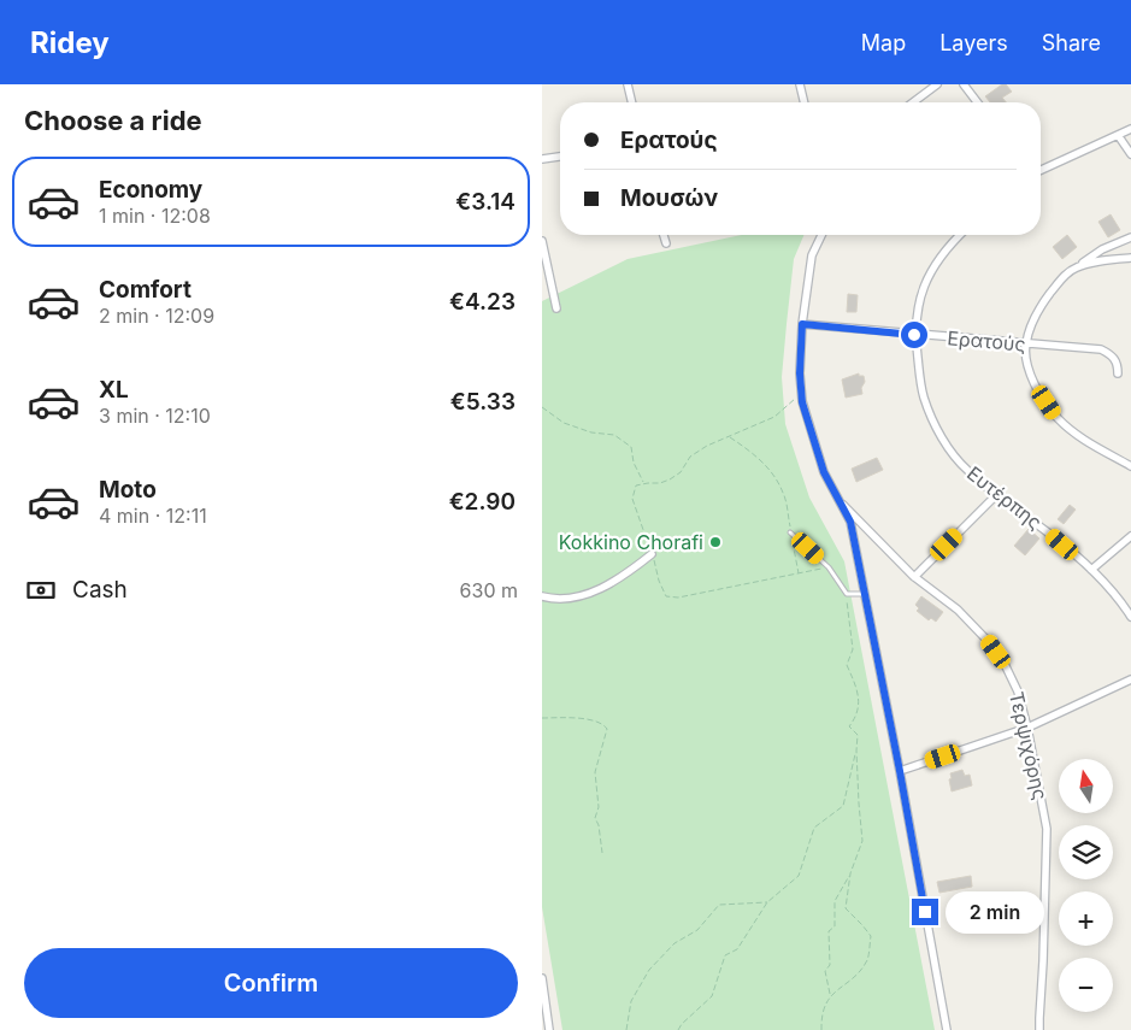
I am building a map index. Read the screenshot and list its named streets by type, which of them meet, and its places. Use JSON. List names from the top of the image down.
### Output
{
  "streets": {
    "street": ["Ερατούς", "Ευτέρπης", "Τερψιχόρης"]
  },
  "crossings": [
    ["Ερατούς", "Ευτέρπης"],
    ["Ερατούς", "Τερψιχόρης"]
  ],
  "places": ["Kokkino Chorafi"],
  "north": "top",
  "page": {
    "header": "Ridey",
    "nav": ["Map", "Layers", "Share"],
    "heading": "Choose a ride",
    "banner": ["Ερατούς", "Μουσών"],
    "list": [
      {
        "name": "Economy",
        "note": "1 min · 12:08",
        "value": "€3.14"
      },
      {
        "name": "Comfort",
        "note": "2 min · 12:09",
        "value": "€4.23"
      },
      {
        "name": "XL",
        "note": "3 min · 12:10",
        "value": "€5.33"
      },
      {
        "name": "Moto",
        "note": "4 min · 12:11",
        "value": "€2.90"
      }
    ],
    "pay": ["Cash", "630 m"],
    "map_buttons": ["+", "−"],
    "bubble": "2 min",
    "buttons": "Confirm"
  }
}
